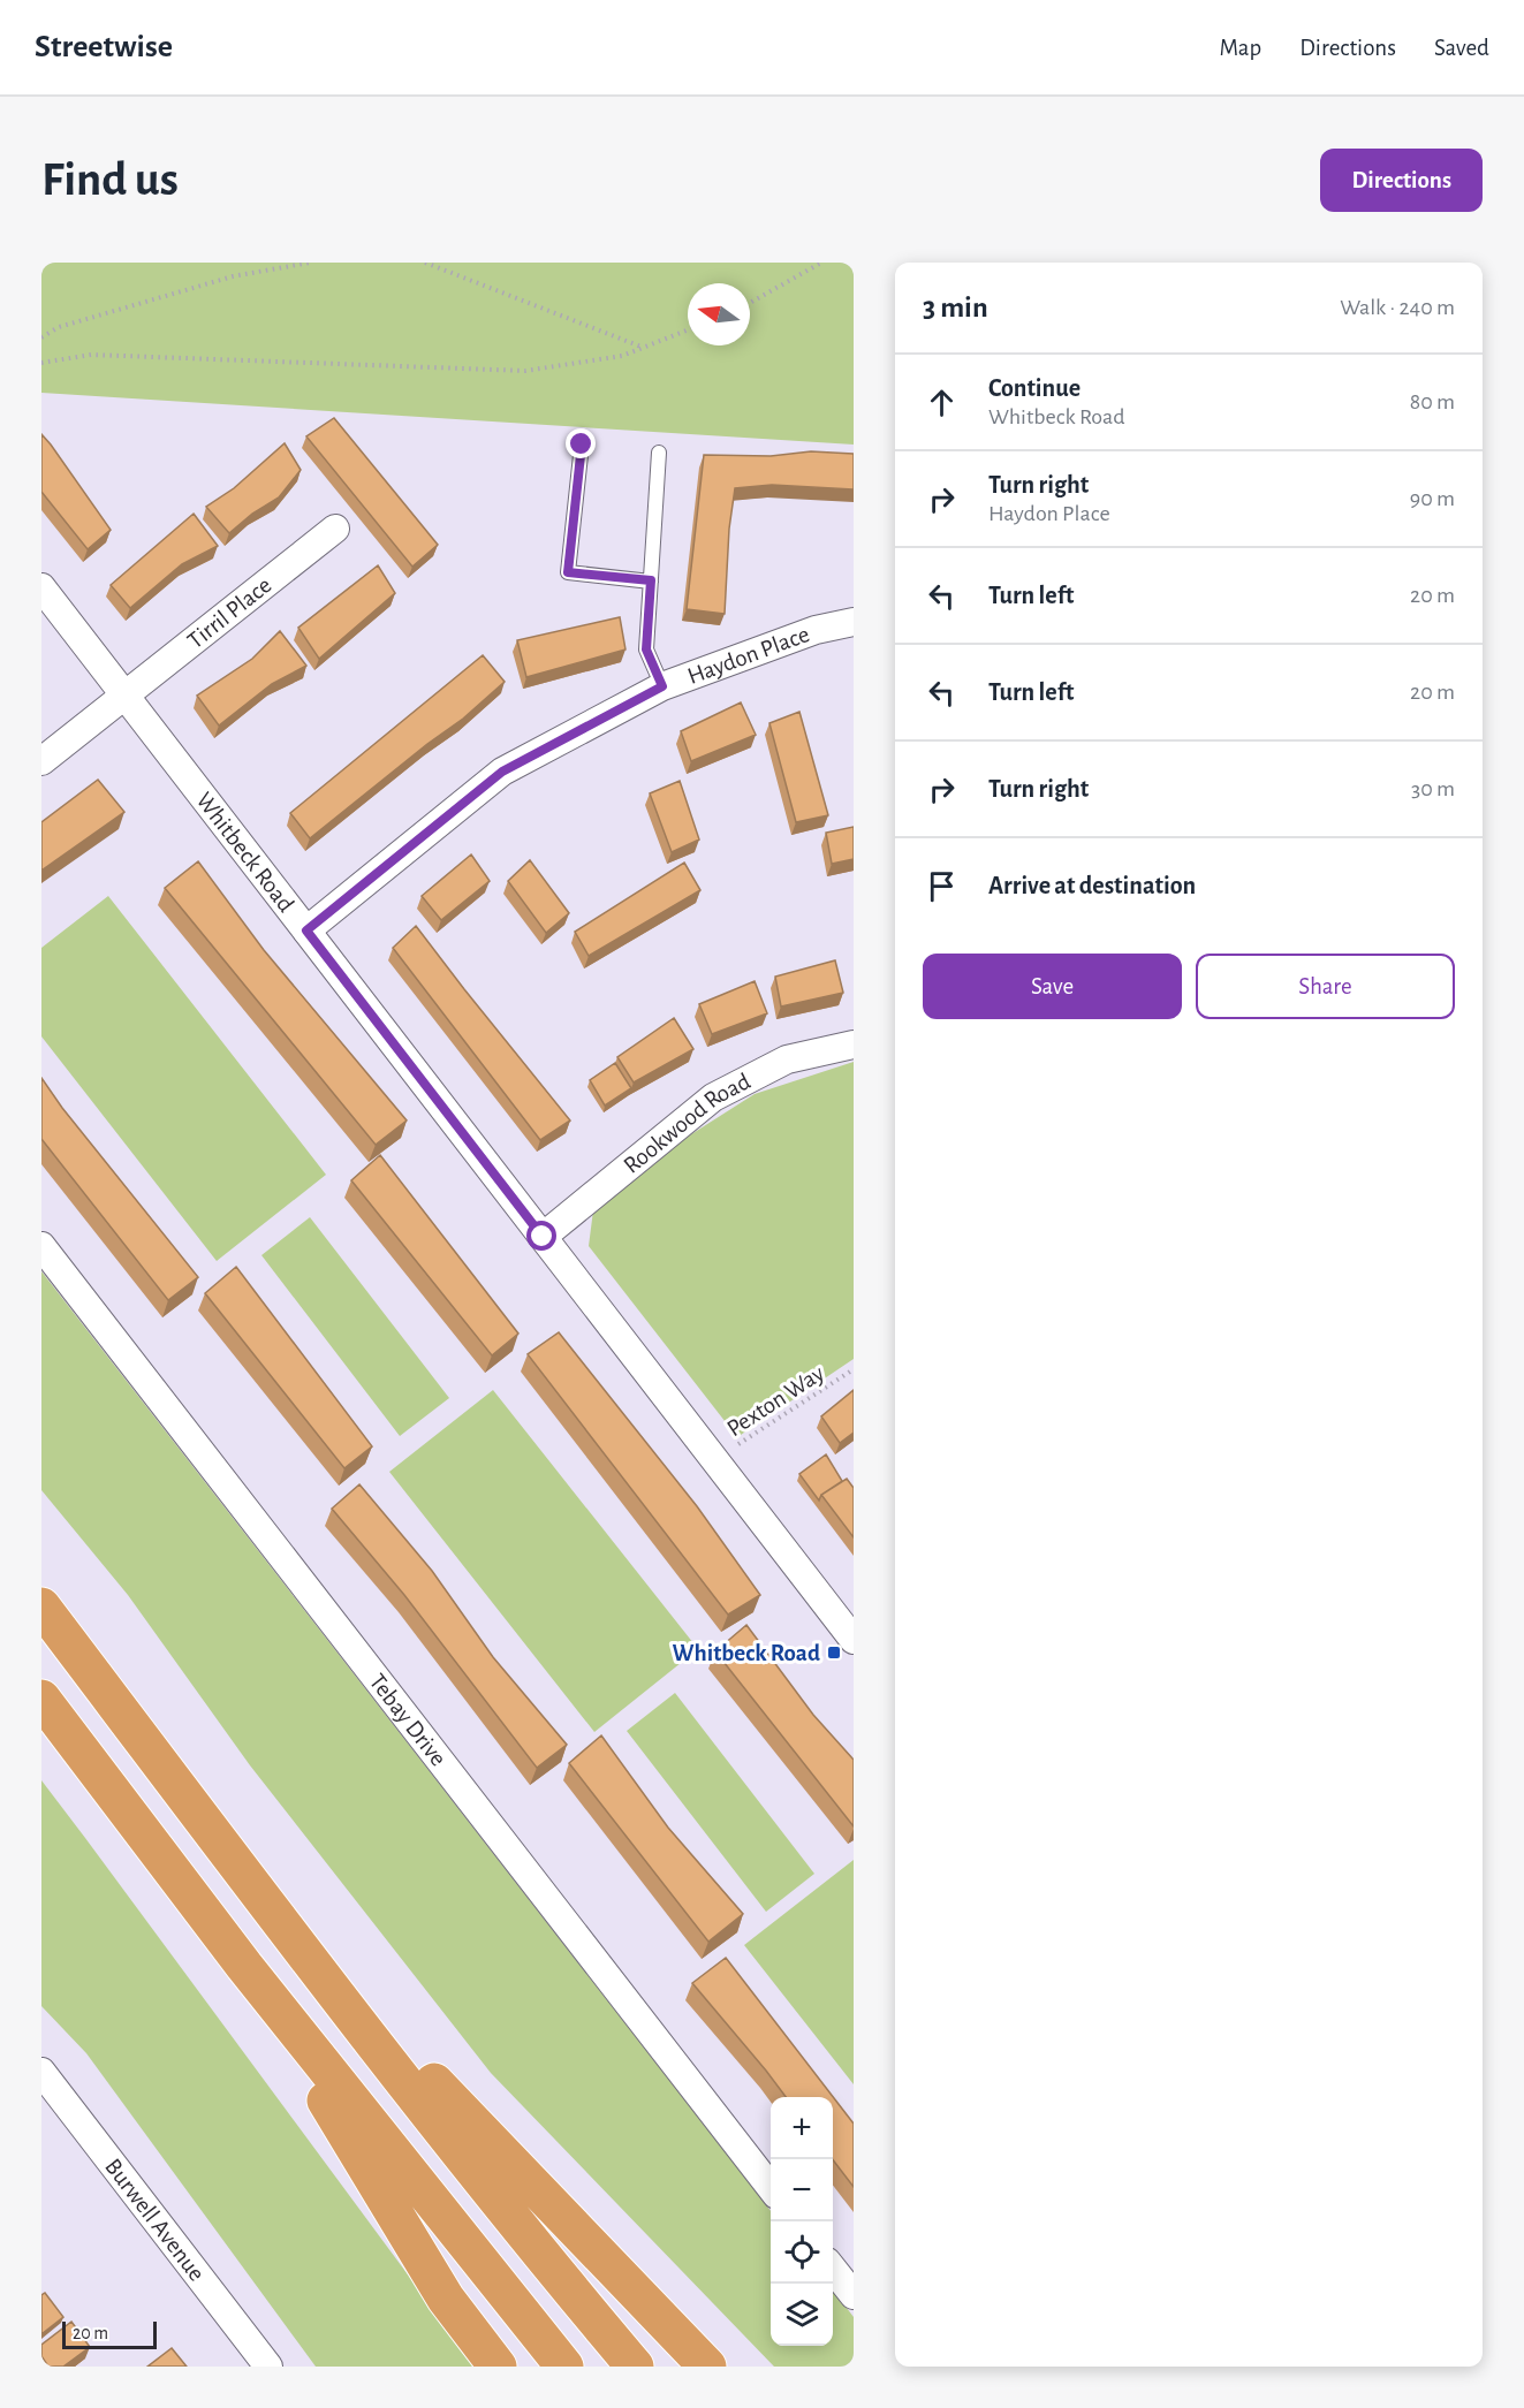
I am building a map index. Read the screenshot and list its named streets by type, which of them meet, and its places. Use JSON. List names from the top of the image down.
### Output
{
  "streets": {
    "street": [
      "Tirril Place",
      "Haydon Place",
      "Whitbeck Road",
      "Rookwood Road",
      "Tebay Drive",
      "Burwell Avenue"
    ],
    "path": ["Pexton Way"]
  },
  "crossings": [
    ["Tirril Place", "Whitbeck Road"],
    ["Haydon Place", "Whitbeck Road"],
    ["Whitbeck Road", "Rookwood Road"],
    ["Whitbeck Road", "Pexton Way"]
  ],
  "places": {
    "transit": ["Whitbeck Road"]
  },
  "scale_bar": "20 m",
  "north": "left",
  "page": {
    "header": "Streetwise",
    "nav": ["Map", "Directions", "Saved"],
    "buttons": [
      "Directions",
      ["Save", "Share"]
    ],
    "title": "Find us",
    "heading": ["3 min", "Walk · 240 m"],
    "list": [
      ["Continue", "Whitbeck Road", "80 m"],
      ["Turn right", "Haydon Place", "90 m"],
      ["Turn left", "20 m"],
      ["Turn left", "20 m"],
      ["Turn right", "30 m"],
      "Arrive at destination"
    ],
    "map_buttons": ["+", "−"],
    "scale": "20 m"
  }
}
